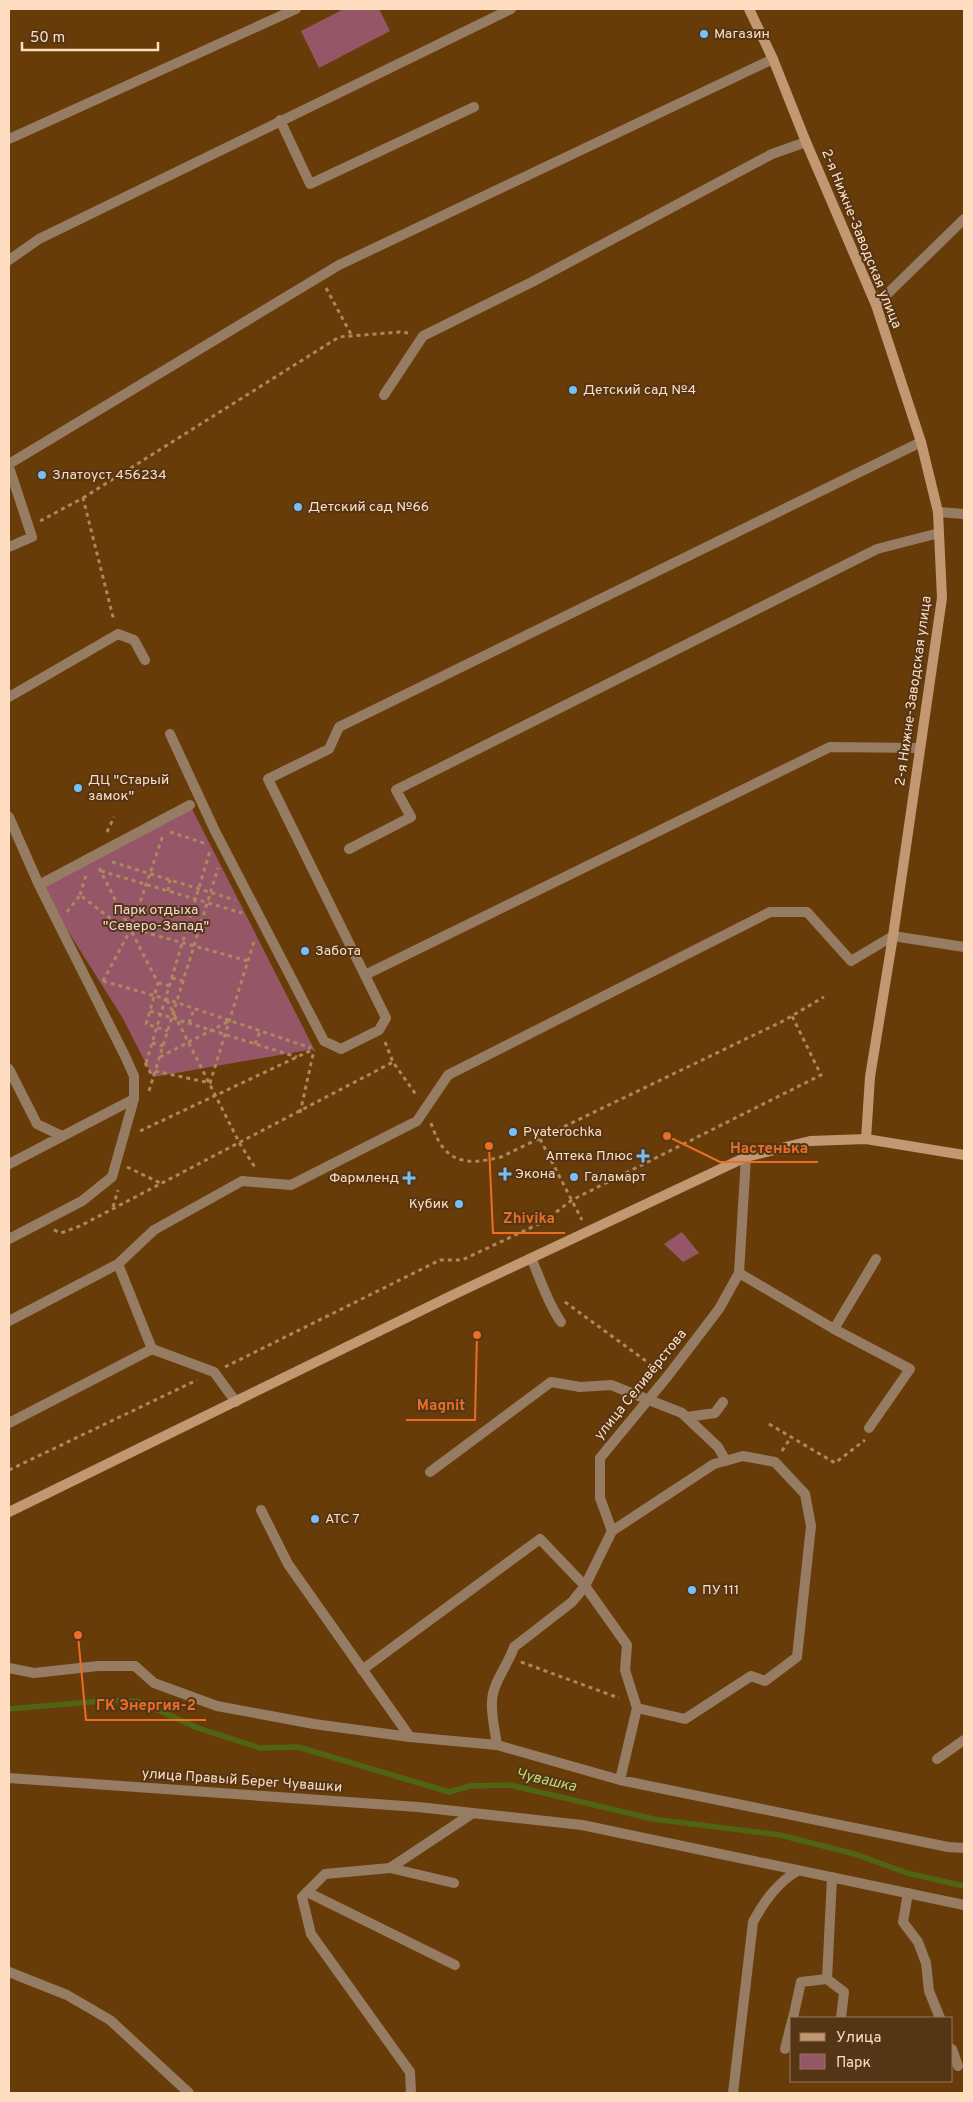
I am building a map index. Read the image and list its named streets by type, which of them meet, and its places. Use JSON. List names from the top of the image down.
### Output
{
  "streets": {
    "main road": ["2-я Нижне-Заводская улица"],
    "street": ["улица Селивёрстова", "улица Правый Берег Чувашки"]
  },
  "water": ["Чувашка"],
  "parks": ["Парк отдыха \"Северо-Запад\""],
  "places": {
    "other": [
      "Магазин",
      "Детский сад №4",
      "Златоуст 456234",
      "Детский сад №66",
      "ДЦ \"Старый замок\"",
      "Забота",
      "Pyaterochka",
      "Настенька",
      "Zhivika",
      "Галамарт",
      "Кубик",
      "Magnit",
      "АТС 7",
      "ПУ 111",
      "ГК Энергия-2"
    ],
    "health": ["Аптека Плюс", "Экона", "Фармленд"]
  },
  "legend": ["Улица", "Парк"],
  "scale_bar": "50 m"
}
